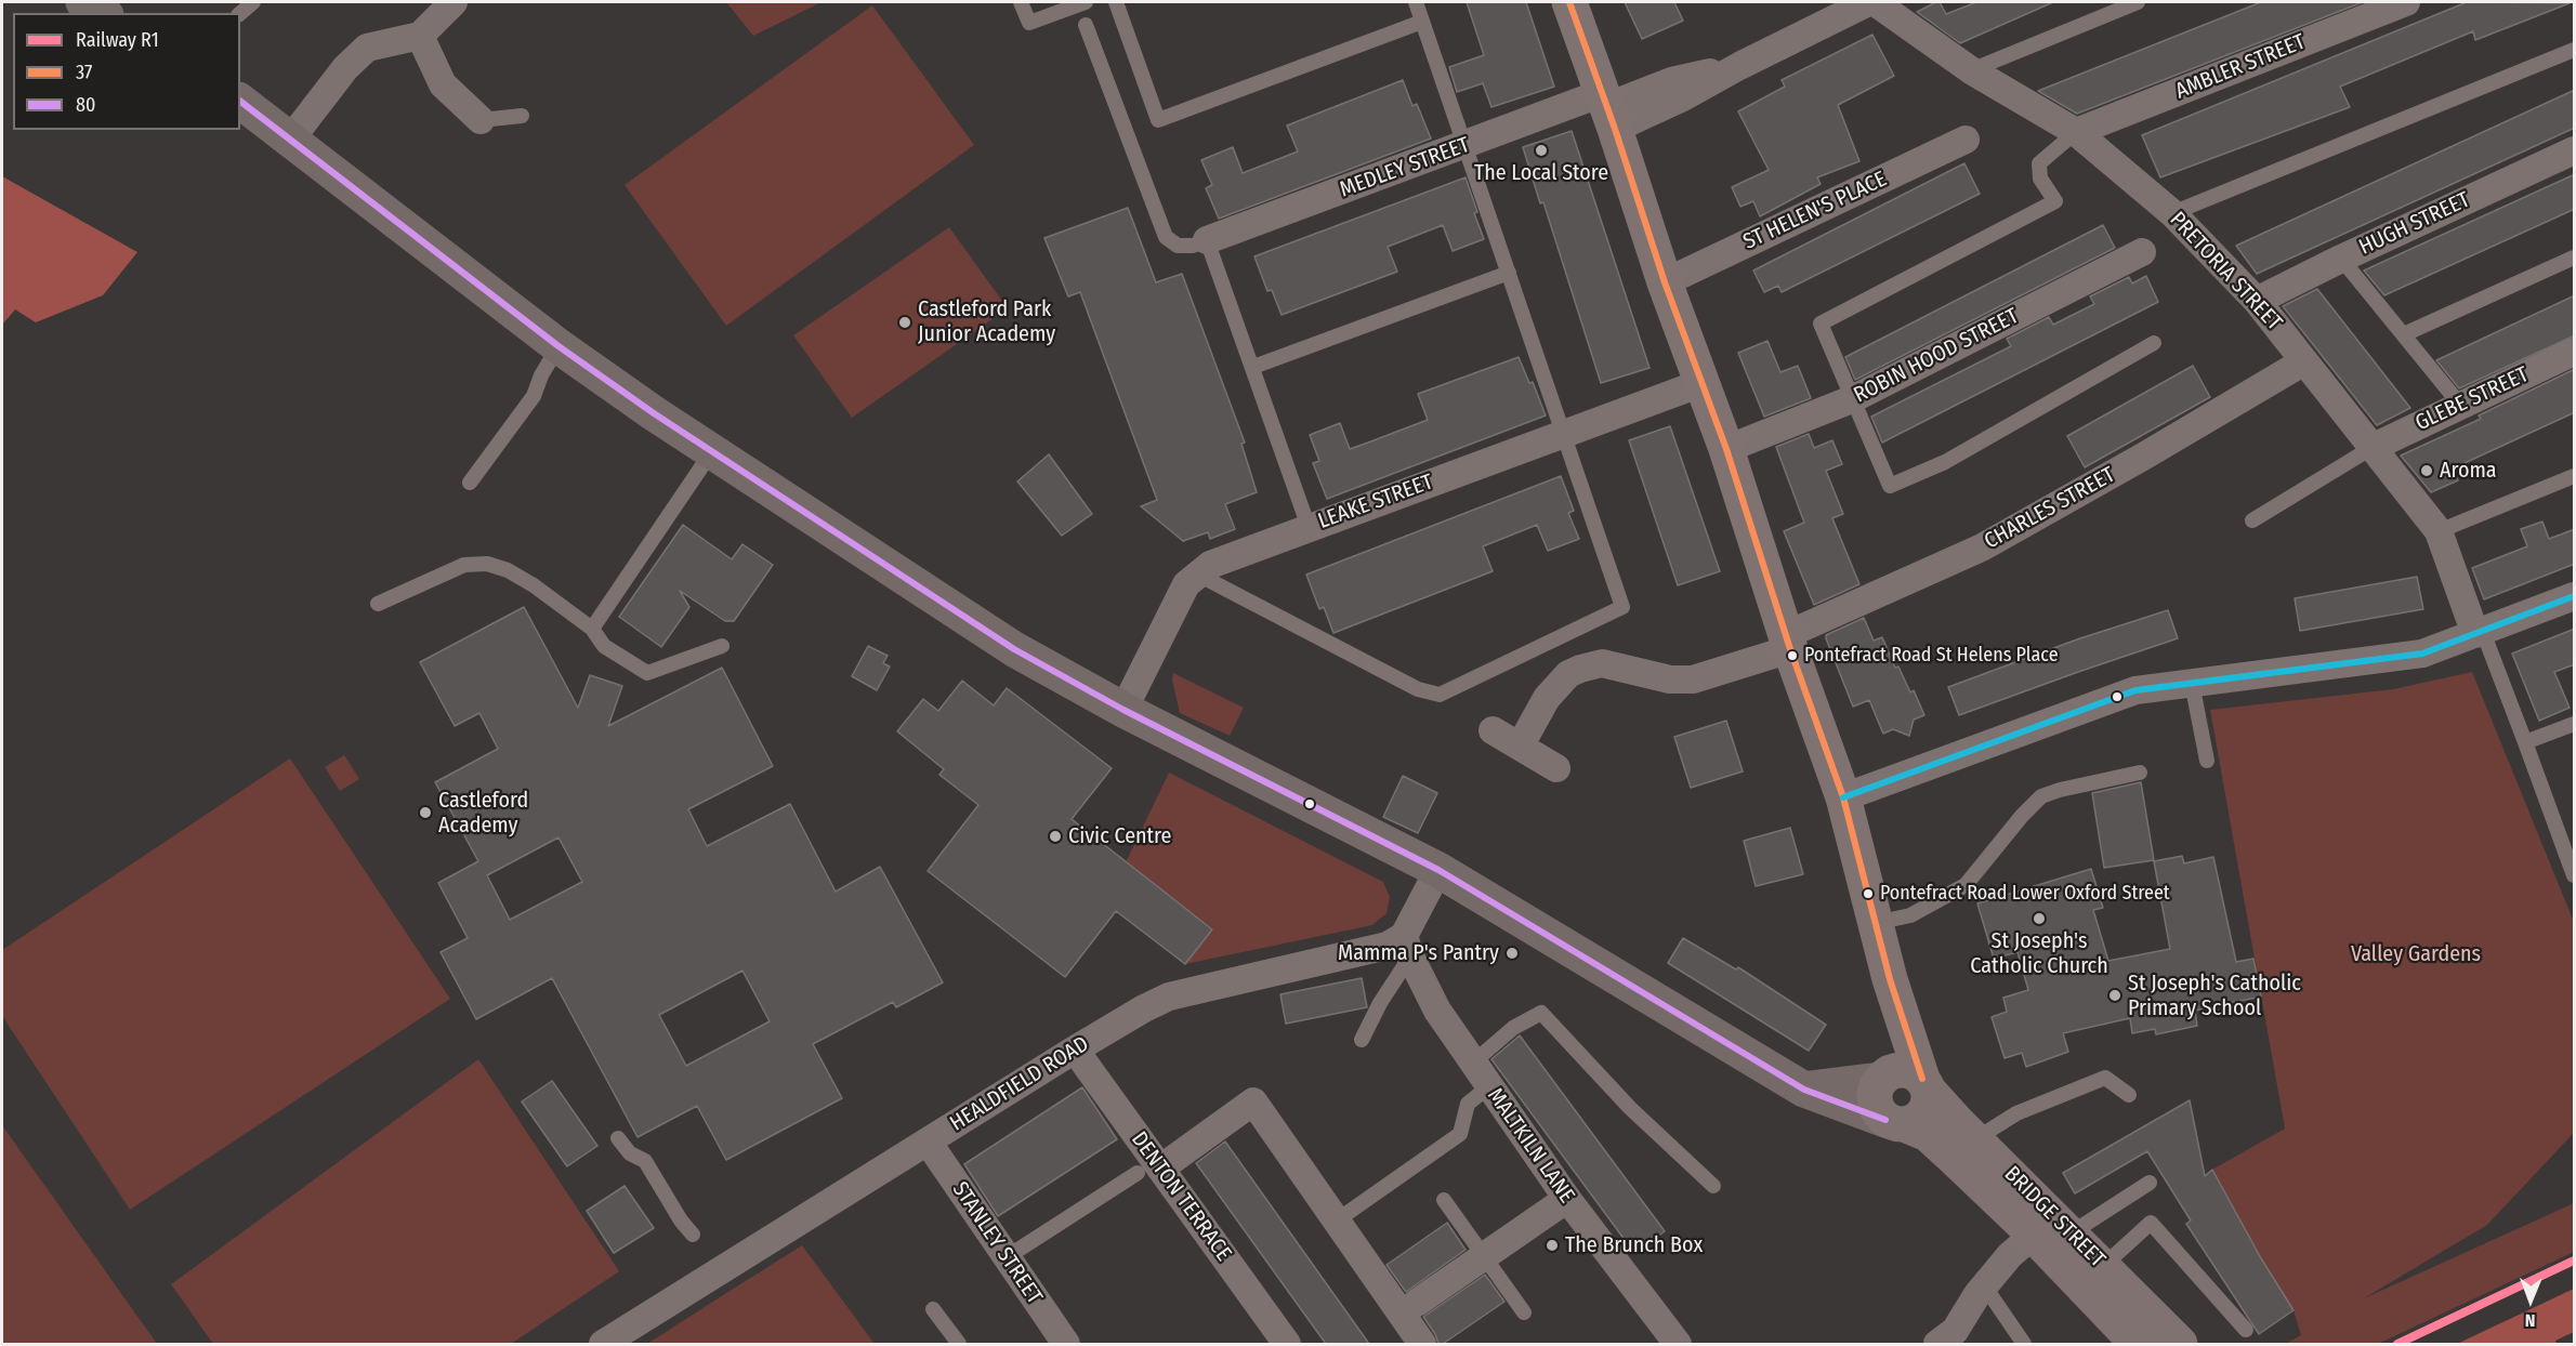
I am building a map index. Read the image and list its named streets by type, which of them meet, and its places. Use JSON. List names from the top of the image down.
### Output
{
  "streets": {
    "main road": ["BRIDGE STREET"],
    "street": [
      "AMBLER STREET",
      "MEDLEY STREET",
      "ST HELEN'S PLACE",
      "HUGH STREET",
      "PRETORIA STREET",
      "ROBIN HOOD STREET",
      "GLEBE STREET",
      "LEAKE STREET",
      "CHARLES STREET",
      "HEALDFIELD ROAD",
      "MALTKILN LANE",
      "DENTON TERRACE",
      "STANLEY STREET"
    ]
  },
  "crossings": [
    ["AMBLER STREET", "PRETORIA STREET"],
    ["HUGH STREET", "PRETORIA STREET"],
    ["PRETORIA STREET", "GLEBE STREET"],
    ["PRETORIA STREET", "CHARLES STREET"],
    ["HEALDFIELD ROAD", "MALTKILN LANE"],
    ["HEALDFIELD ROAD", "DENTON TERRACE"],
    ["HEALDFIELD ROAD", "STANLEY STREET"]
  ],
  "parks": ["Valley Gardens"],
  "places": [
    "The Local Store",
    "Castleford Park Junior Academy",
    "Aroma",
    "Pontefract Road St Helens Place",
    "Castleford Academy",
    "Civic Centre",
    "Pontefract Road Lower Oxford Street",
    "St Joseph's Catholic Church",
    "Mamma P's Pantry",
    "St Joseph's Catholic Primary School",
    "The Brunch Box"
  ],
  "lines": ["transit line 37", "transit line 80", "rail line R1"],
  "legend": ["Railway R1", "37", "80"],
  "north": "bottom"
}
